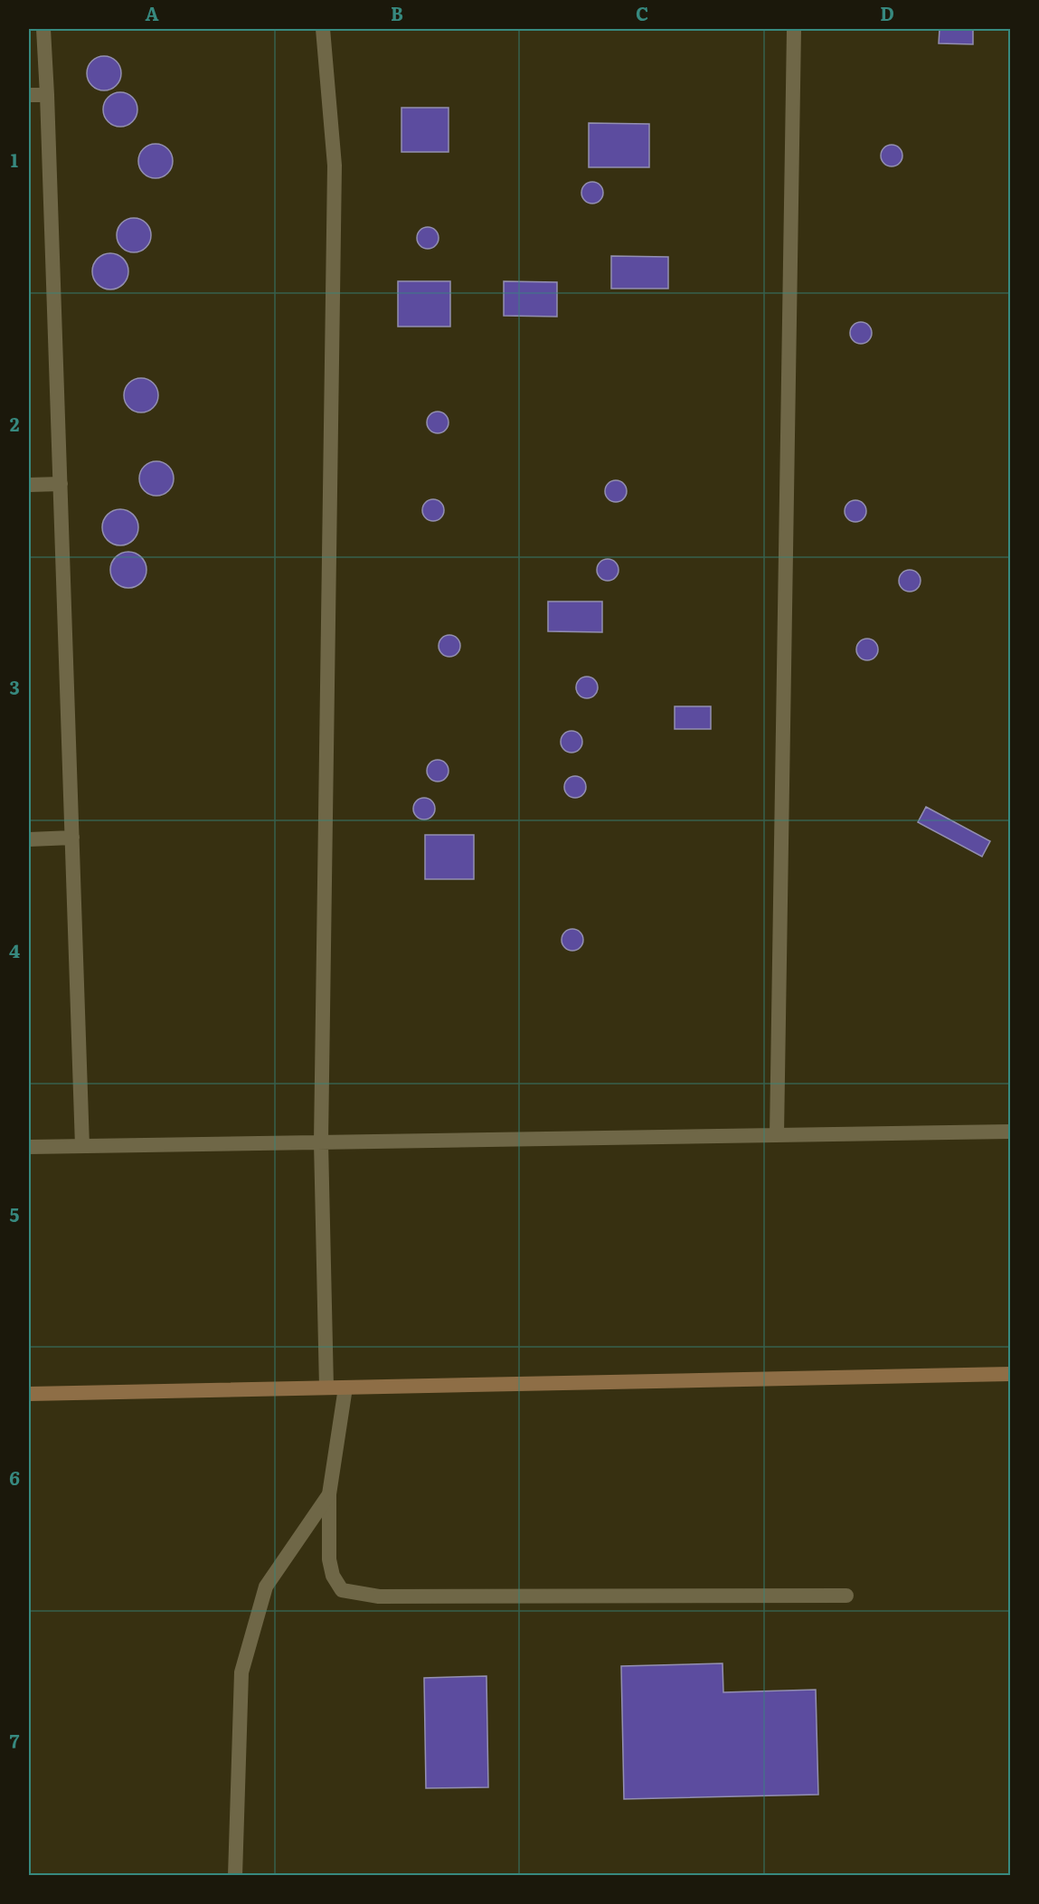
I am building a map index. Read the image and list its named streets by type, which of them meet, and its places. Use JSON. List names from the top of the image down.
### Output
{
  "grid": {
    "columns": [
      "A",
      "B",
      "C",
      "D"
    ],
    "rows": [
      "1",
      "2",
      "3",
      "4",
      "5",
      "6",
      "7"
    ]
  }
}
